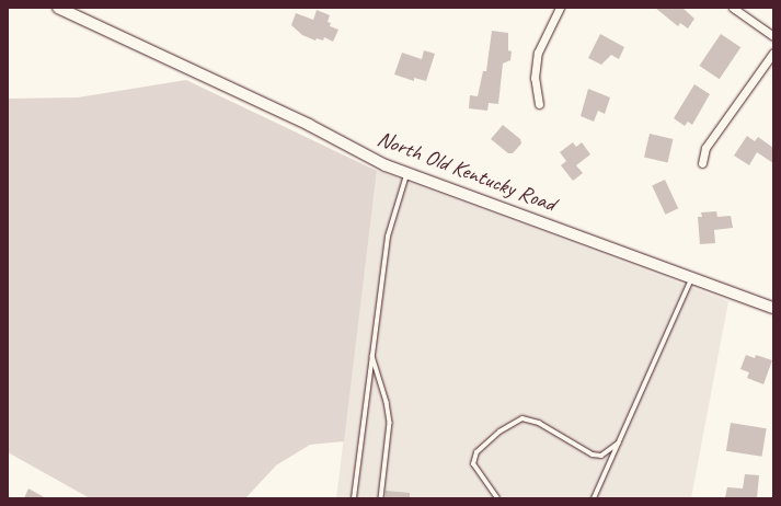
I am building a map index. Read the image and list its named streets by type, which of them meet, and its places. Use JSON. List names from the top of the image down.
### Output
{
  "streets": {
    "street": ["North Old Kentucky Road"]
  }
}
